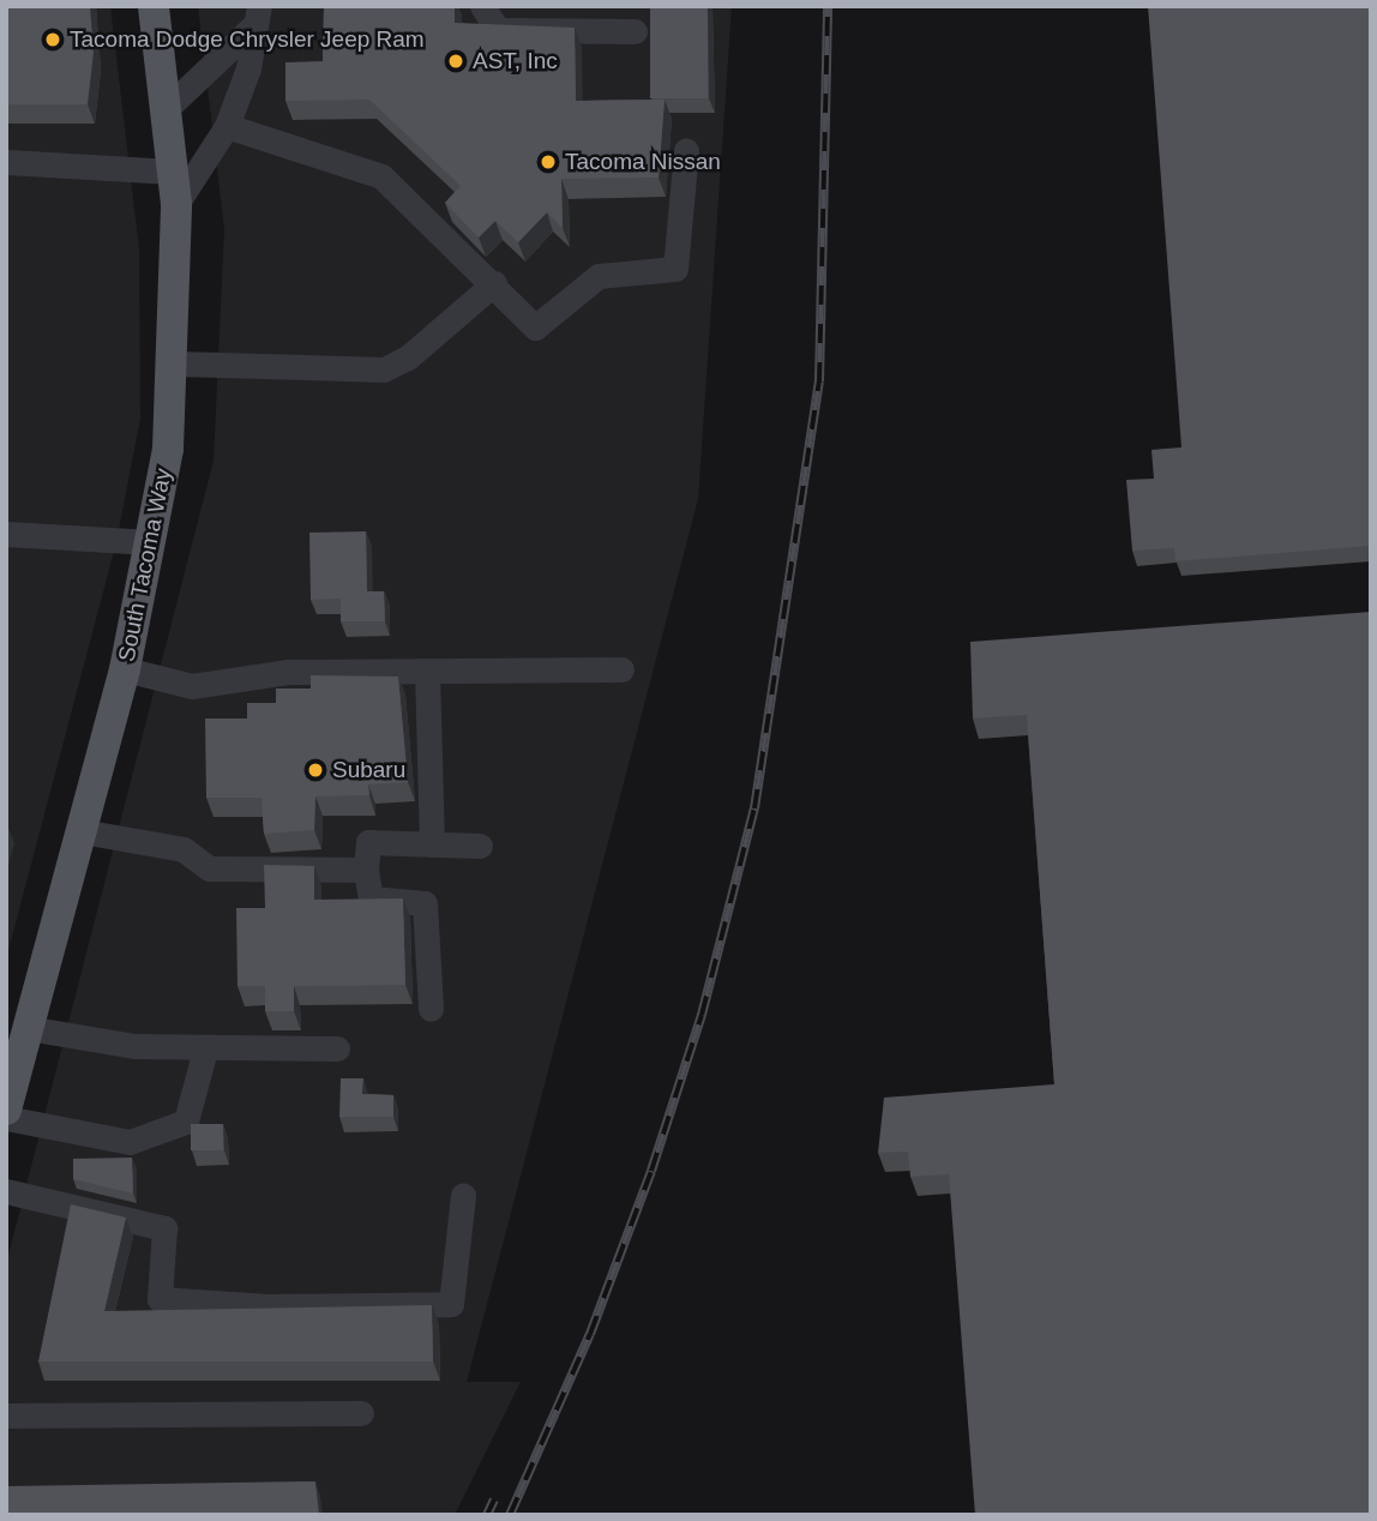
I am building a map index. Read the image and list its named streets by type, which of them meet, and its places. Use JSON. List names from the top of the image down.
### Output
{
  "streets": {
    "main road": ["South Tacoma Way"]
  },
  "places": [
    "Tacoma Dodge Chrysler Jeep Ram",
    "AST, Inc",
    "Tacoma Nissan",
    "Subaru"
  ]
}
